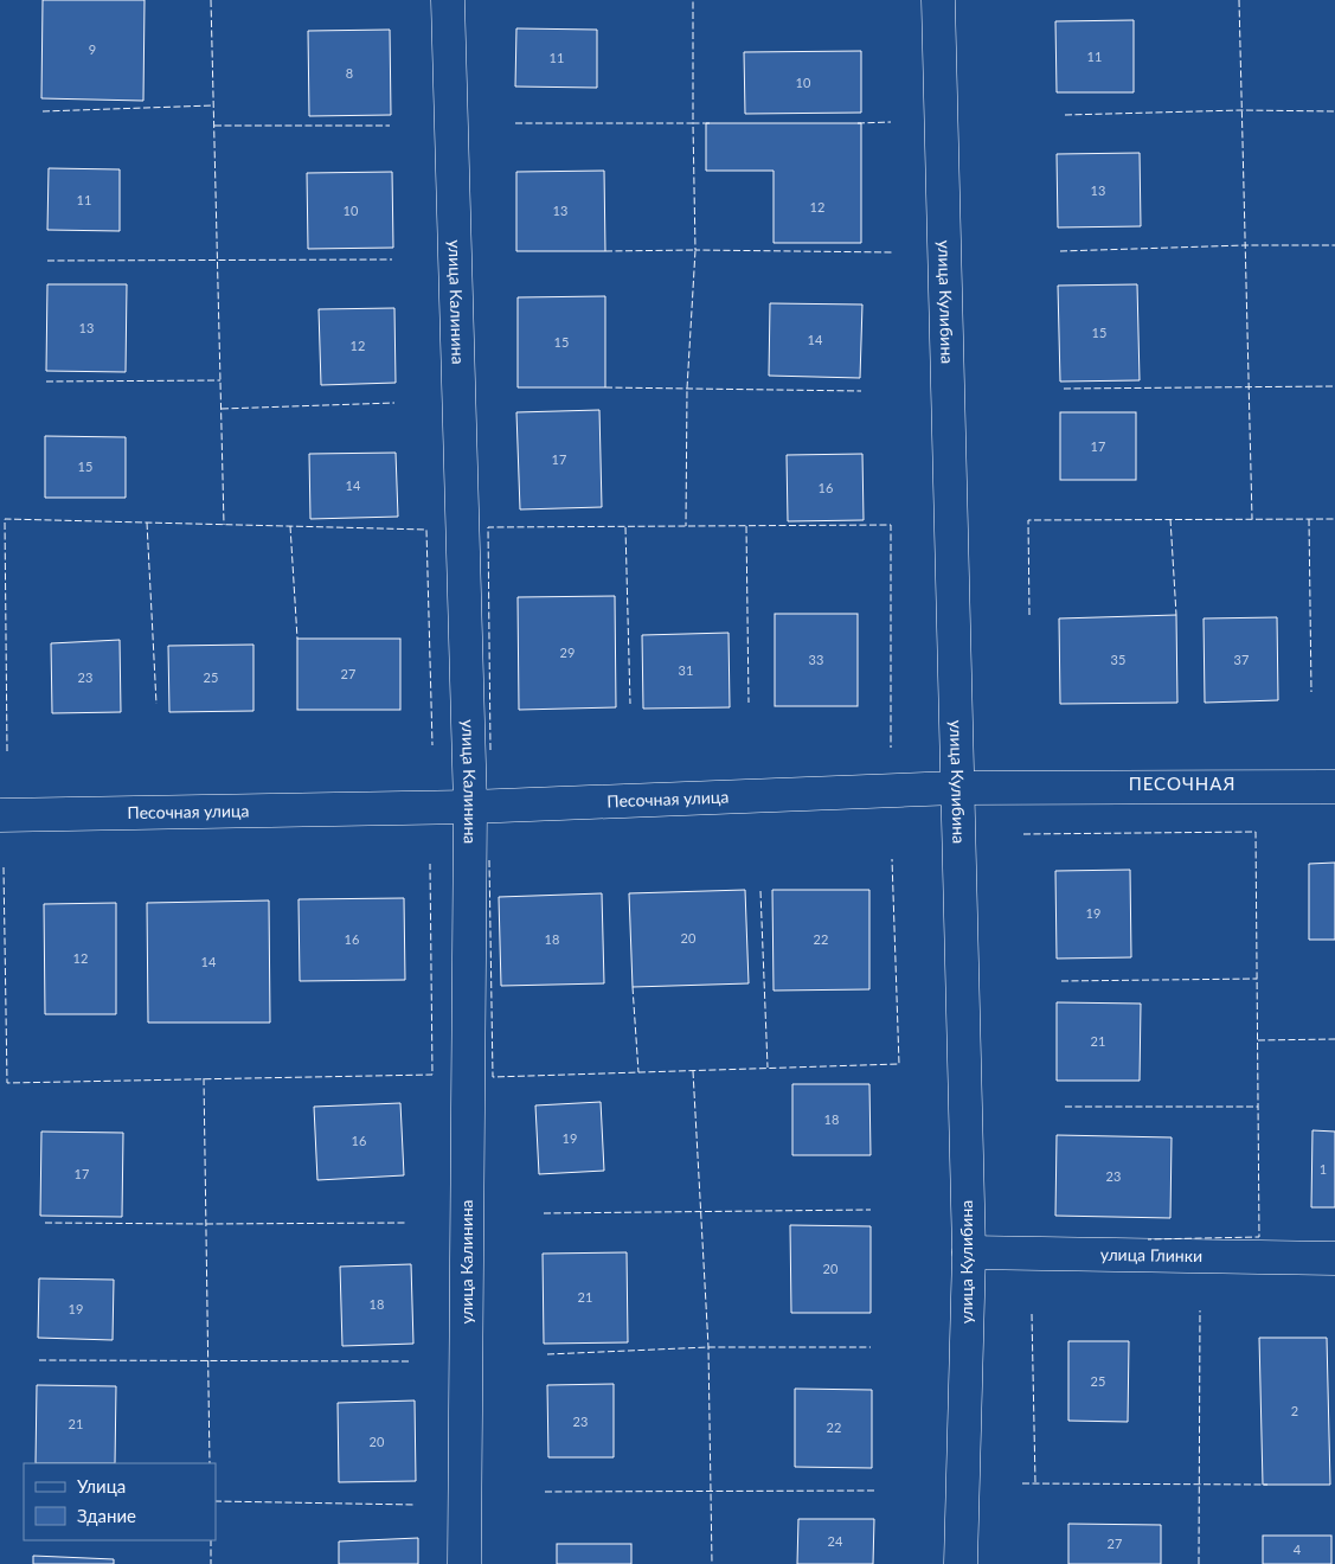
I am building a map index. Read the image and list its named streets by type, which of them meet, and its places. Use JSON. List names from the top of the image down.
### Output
{
  "streets": {
    "street": [
      "улица Калинина",
      "улица Кулибина",
      "Песочная улица",
      "улица Глинки"
    ]
  },
  "crossings": [
    ["улица Калинина", "Песочная улица"],
    ["улица Кулибина", "Песочная улица"],
    ["улица Кулибина", "улица Глинки"]
  ],
  "districts": ["ПЕСОЧНАЯ"],
  "house_numbers": [
    "9",
    "11",
    "11",
    "8",
    "10",
    "13",
    "11",
    "12",
    "10",
    "13",
    "13",
    "15",
    "14",
    "15",
    "12",
    "17",
    "17",
    "15",
    "14",
    "16",
    "29",
    "33",
    "35",
    "37",
    "31",
    "27",
    "23",
    "25",
    "19",
    "20",
    "16",
    "18",
    "22",
    "12",
    "14",
    "21",
    "18",
    "19",
    "16",
    "1",
    "17",
    "23",
    "20",
    "21",
    "18",
    "19",
    "25",
    "2",
    "23",
    "21",
    "22",
    "20",
    "24",
    "27",
    "4"
  ],
  "legend": ["Улица", "Здание"]
}
